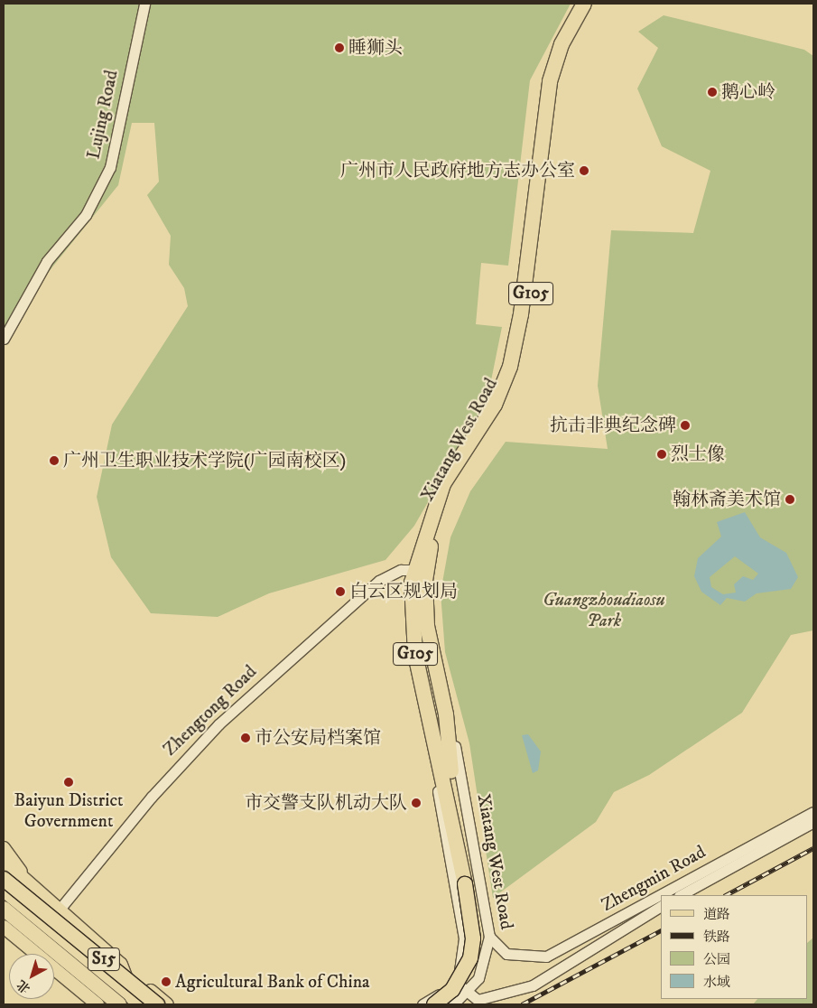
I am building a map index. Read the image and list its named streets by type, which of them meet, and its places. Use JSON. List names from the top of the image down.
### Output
{
  "streets": {
    "highway": ["G105", "Xiatang West Road", "S15"],
    "street": ["Lujing Road", "Zhengtong Road", "Zhengmin Road"]
  },
  "crossings": [
    ["Xiatang West Road", "Zhengtong Road"],
    ["Xiatang West Road", "Zhengmin Road"]
  ],
  "parks": ["Guangzhoudiaosu Park"],
  "places": [
    "睡狮头",
    "鹅心岭",
    "广州市人民政府地方志办公室",
    "抗击非典纪念碑",
    "烈士像",
    "广州卫生职业技术学院(广园南校区)",
    "翰林斋美术馆",
    "白云区规划局",
    "市公安局档案馆",
    "Baiyun District Government",
    "市交警支队机动大队",
    "Agricultural Bank of China"
  ],
  "legend": [
    "道路",
    "铁路",
    "公园",
    "水域"
  ],
  "north": "bottom left"
}
